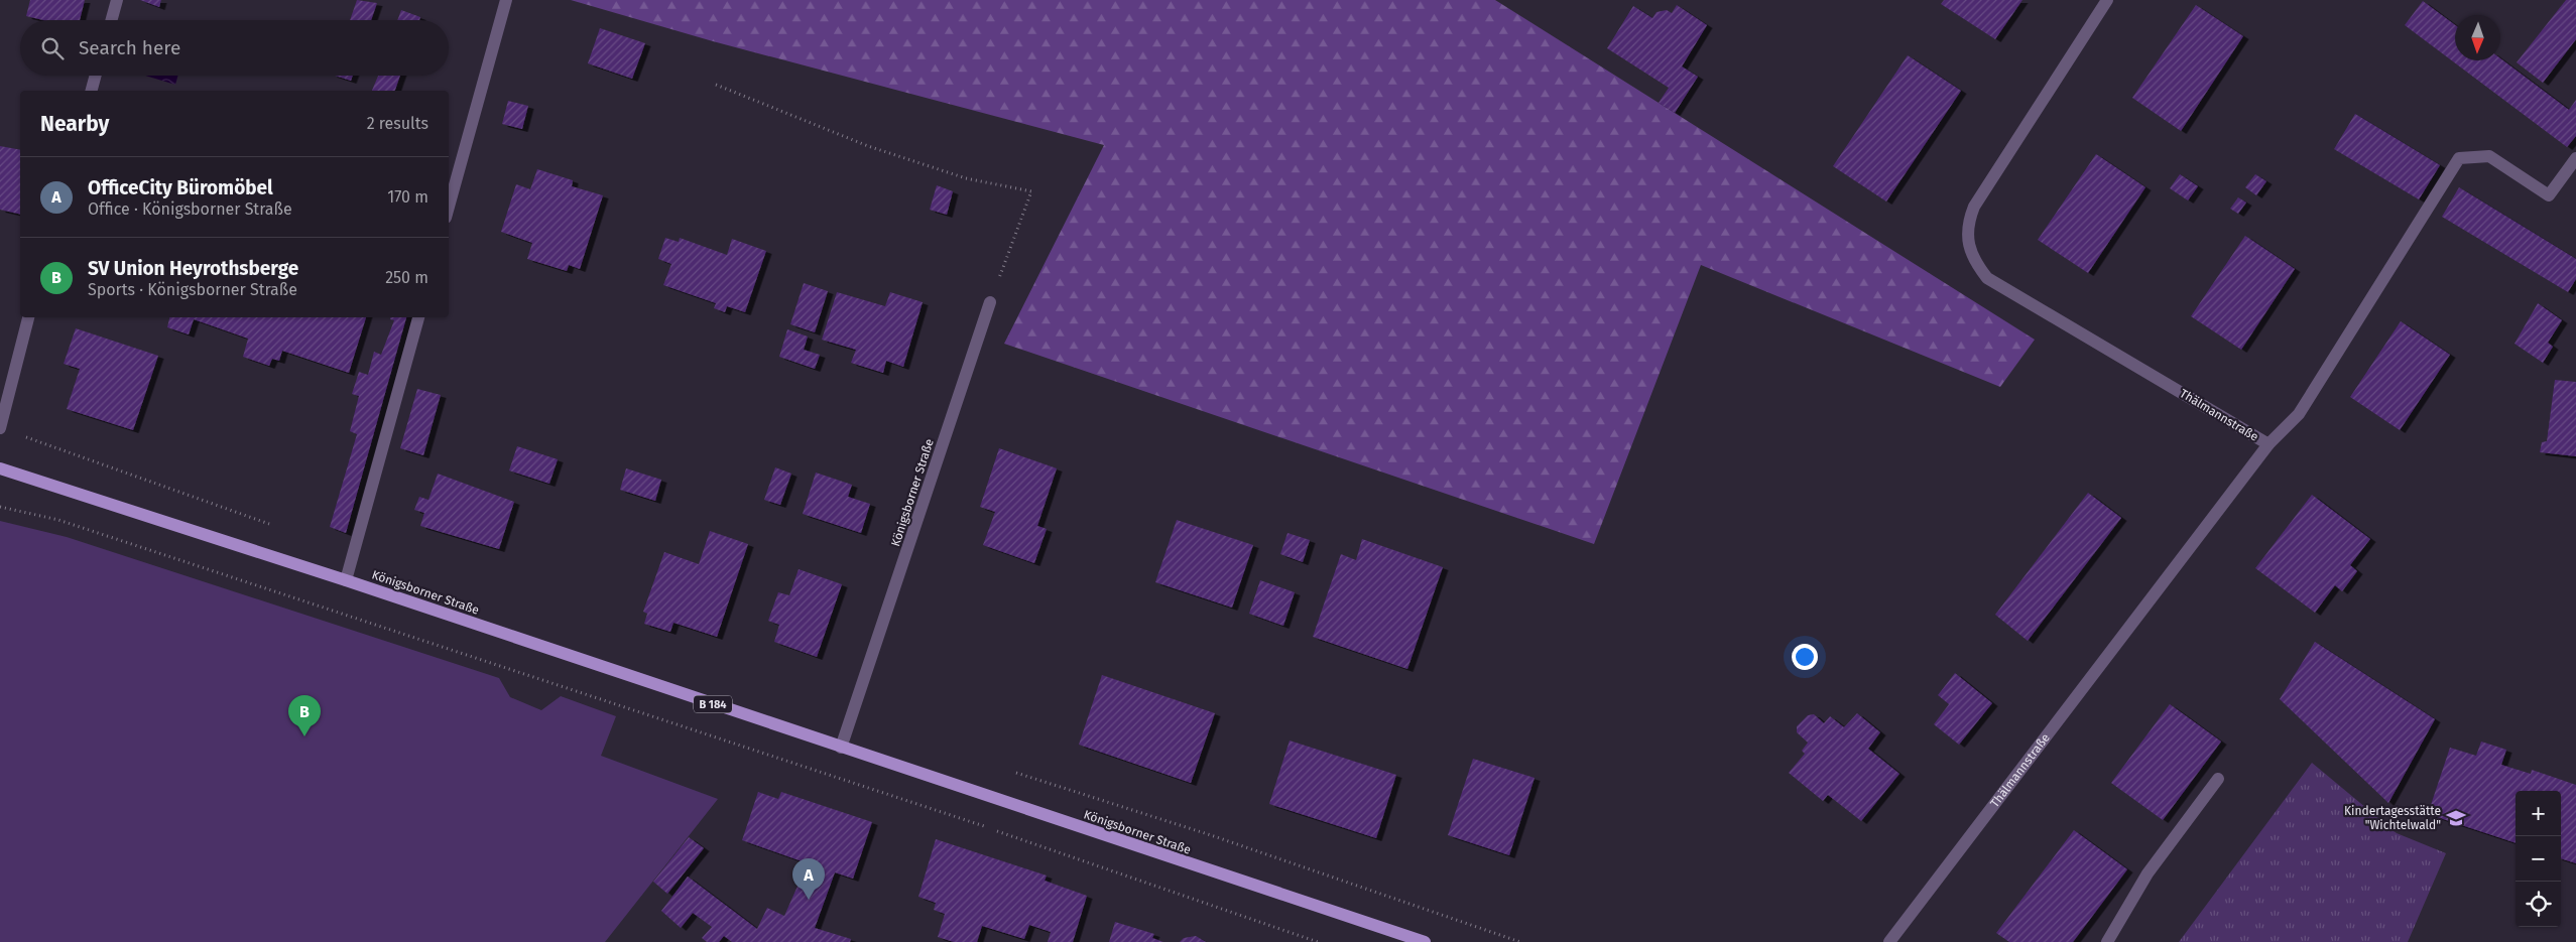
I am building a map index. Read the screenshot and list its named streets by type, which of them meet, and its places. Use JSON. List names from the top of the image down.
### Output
{
  "streets": {
    "main road": ["Königsborner Straße", "B 184"],
    "street": ["Thälmannstraße"]
  },
  "places": {
    "school or university": ["Kindertagesstätte \"Wichtelwald\""]
  },
  "north": "bottom",
  "page": {
    "search": "Search here",
    "heading": ["Nearby", "2 results"],
    "list": [
      {
        "mark": "A",
        "name": "OfficeCity Büromöbel",
        "note": "Office · Königsborner Straße",
        "value": "170 m"
      },
      {
        "mark": "B",
        "name": "SV Union Heyrothsberge",
        "note": "Sports · Königsborner Straße",
        "value": "250 m"
      }
    ],
    "pins": ["B", "A"],
    "map_buttons": ["+", "−"]
  }
}
